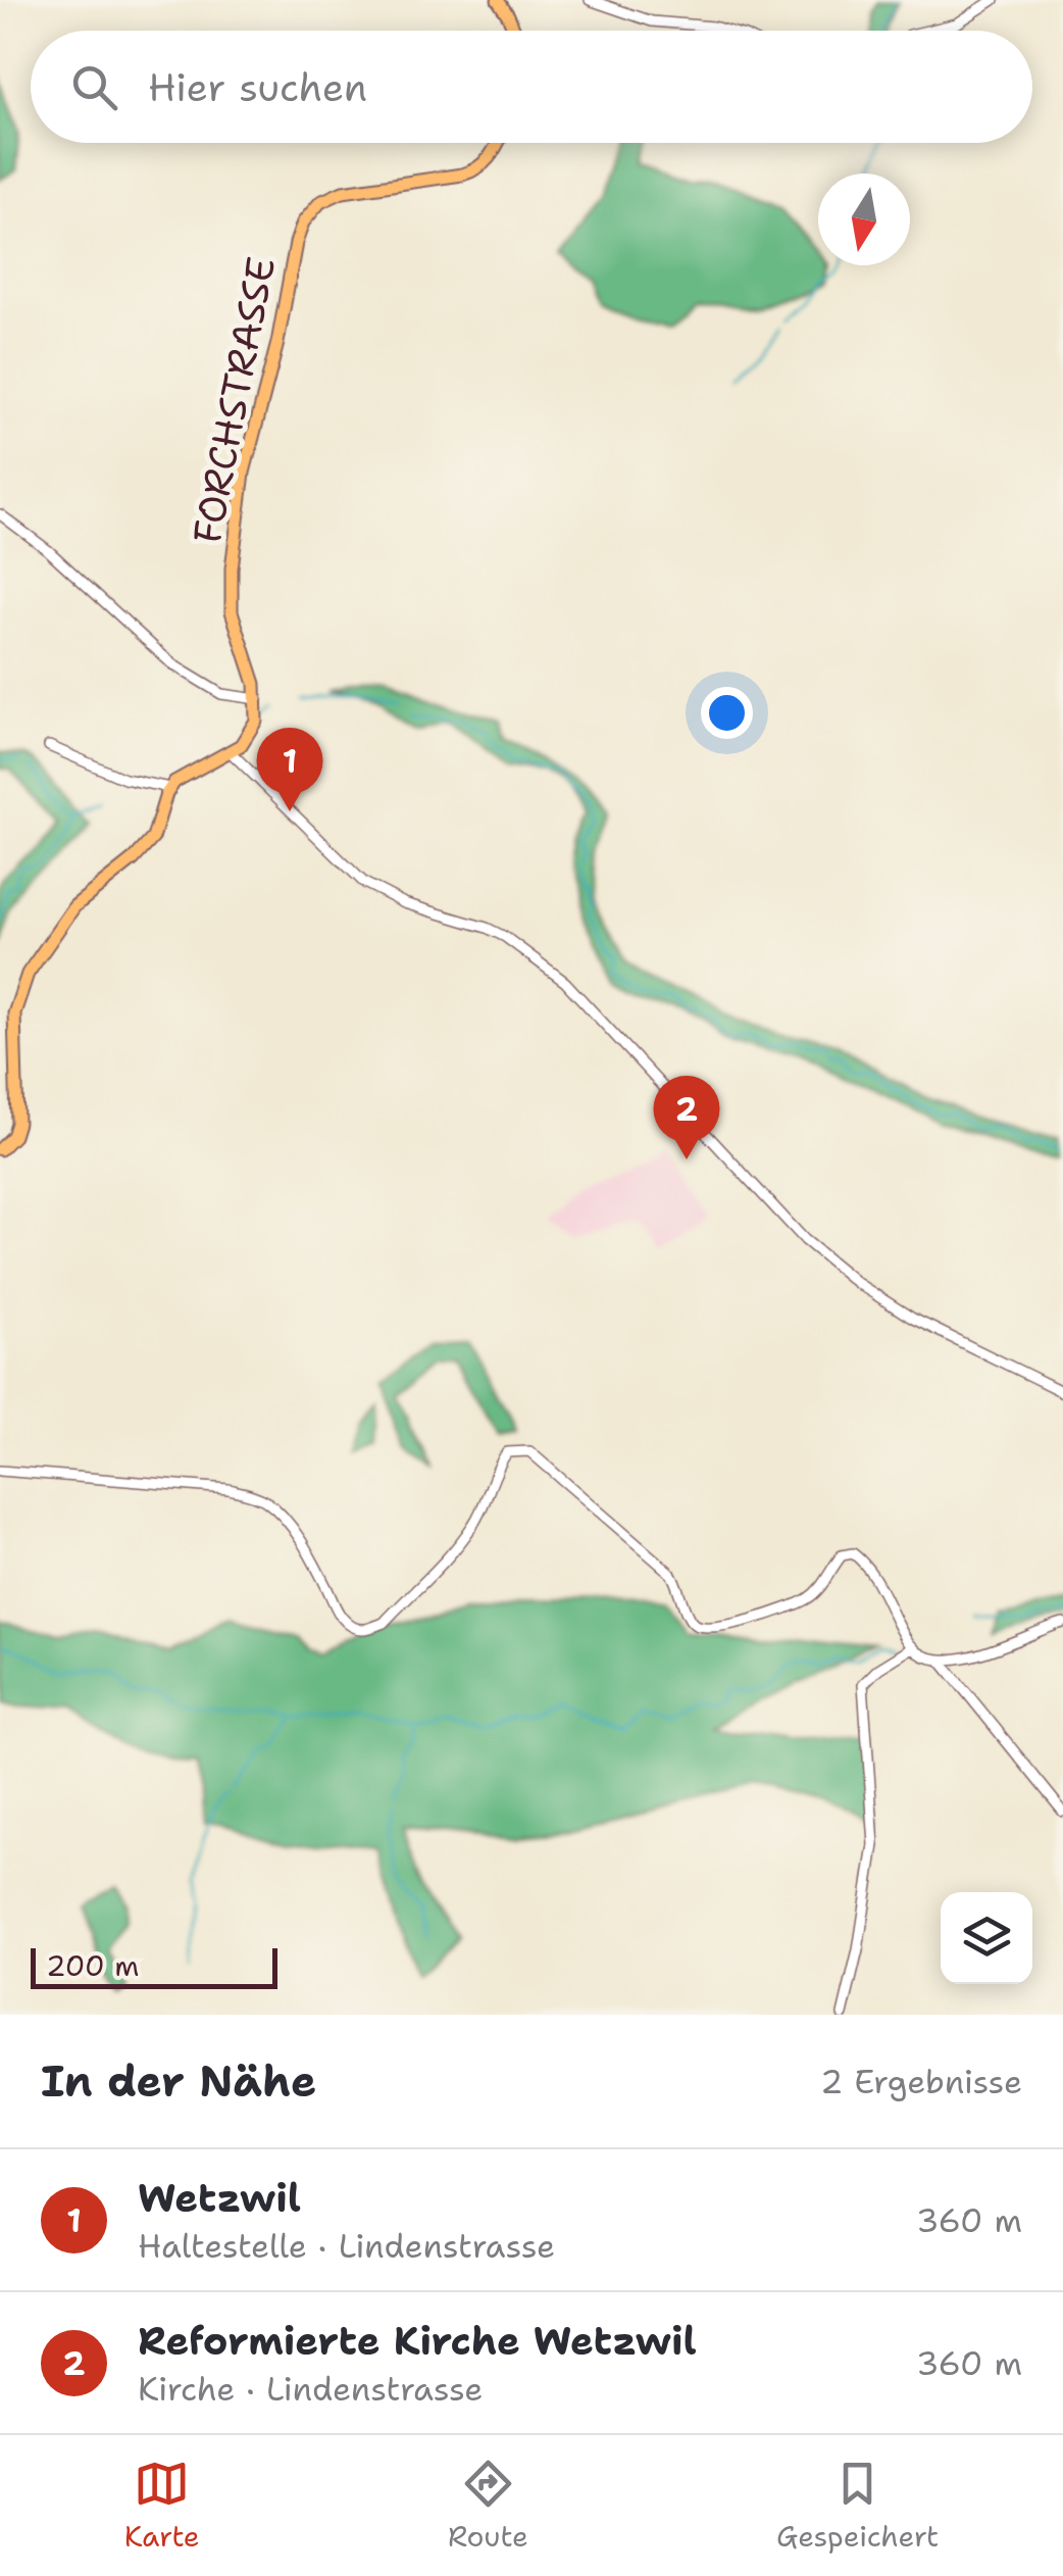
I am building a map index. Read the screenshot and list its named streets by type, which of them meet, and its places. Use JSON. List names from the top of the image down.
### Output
{
  "streets": {
    "main road": ["FORCHSTRASSE"]
  },
  "scale_bar": "200 m",
  "north": "bottom",
  "page": {
    "search": "Hier suchen",
    "pins": ["1", "2"],
    "scale": "200 m",
    "heading": ["In der Nähe", "2 Ergebnisse"],
    "list": [
      {
        "mark": "1",
        "name": "Wetzwil",
        "note": "Haltestelle · Lindenstrasse",
        "value": "360 m"
      },
      {
        "mark": "2",
        "name": "Reformierte Kirche Wetzwil",
        "note": "Kirche · Lindenstrasse",
        "value": "360 m"
      }
    ],
    "nav": ["Karte", "Route", "Gespeichert"]
  }
}
